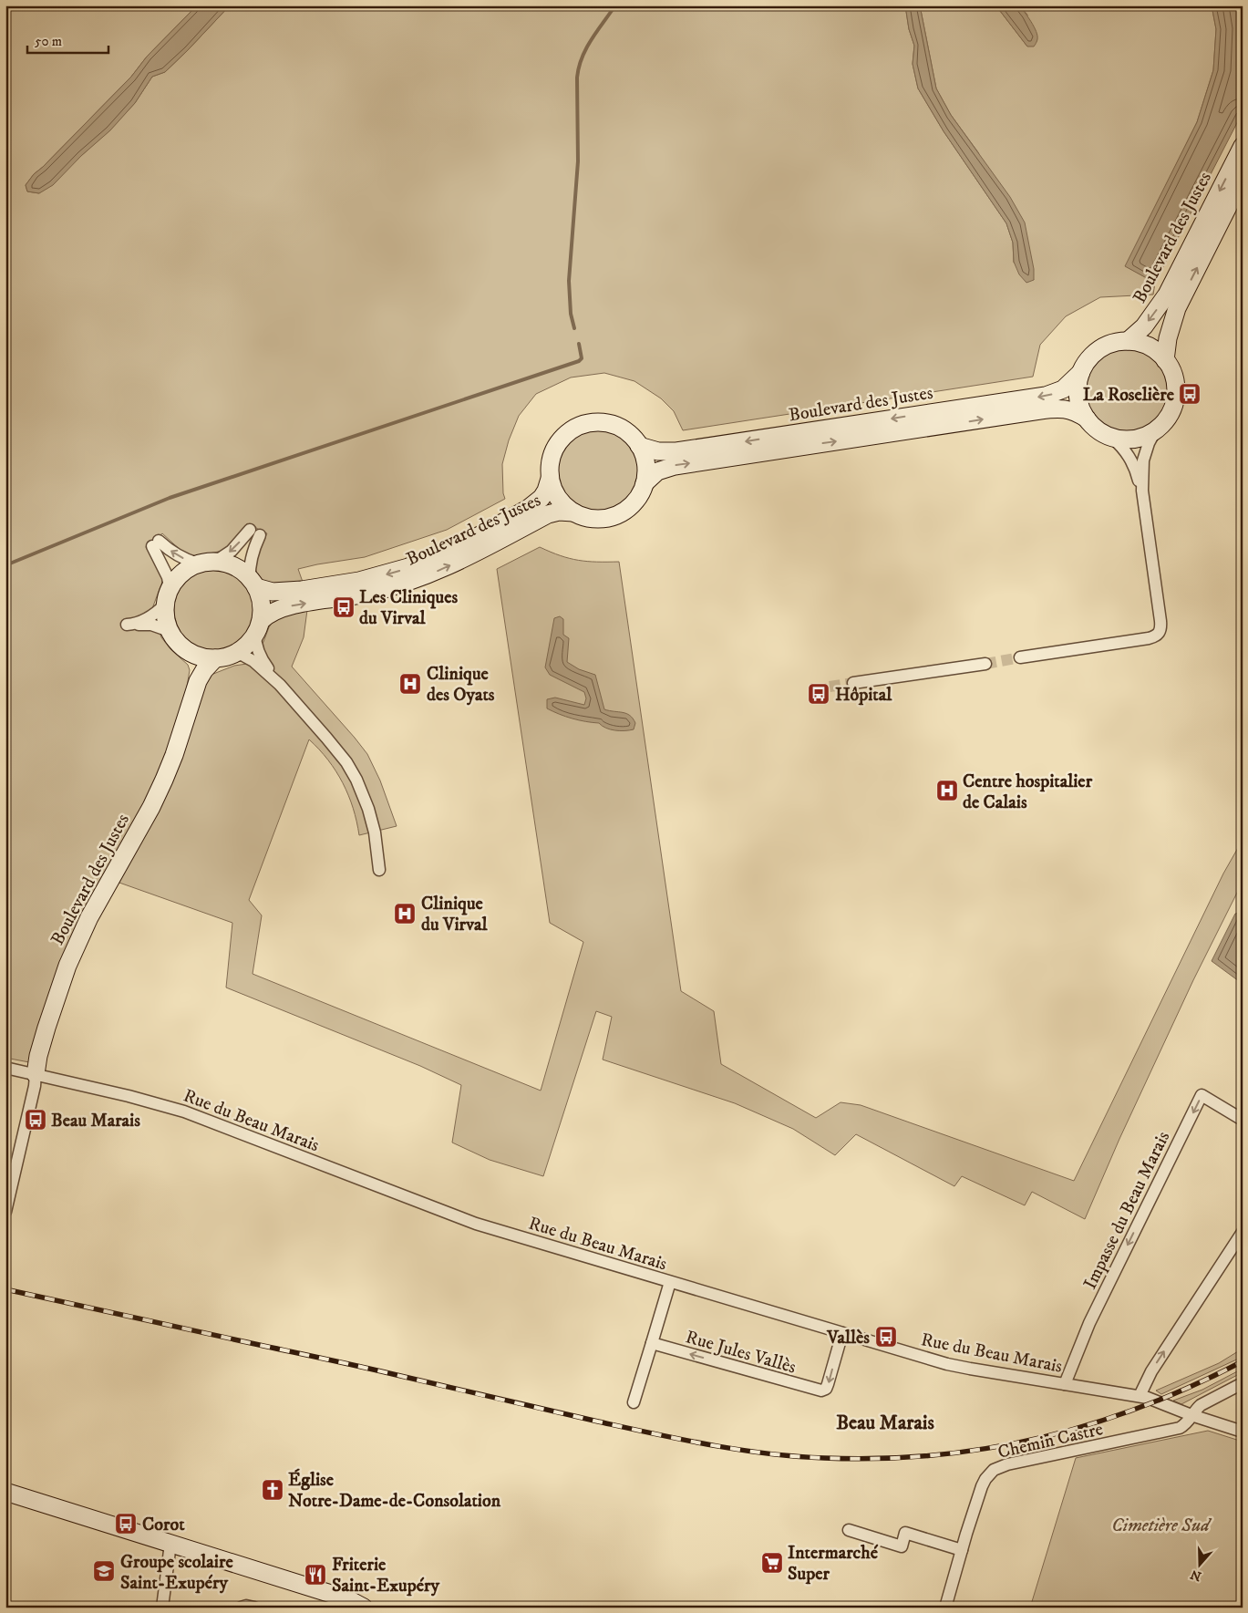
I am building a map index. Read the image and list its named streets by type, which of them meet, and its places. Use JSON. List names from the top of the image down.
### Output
{
  "streets": {
    "street": [
      "Boulevard des Justes",
      "Rue du Beau Marais",
      "Impasse du Beau Marais",
      "Rue Jules Vallès",
      "Chemin Castre"
    ]
  },
  "crossings": [
    ["Boulevard des Justes", "Rue du Beau Marais"],
    ["Rue du Beau Marais", "Impasse du Beau Marais"],
    ["Rue du Beau Marais", "Rue Jules Vallès"],
    ["Rue du Beau Marais", "Chemin Castre"]
  ],
  "districts": ["Beau Marais"],
  "parks": ["Cimetière Sud"],
  "places": {
    "bus stop": [
      "La Roselière",
      "Les Cliniques du Virval",
      "Hôpital",
      "Beau Marais",
      "Vallès",
      "Corot"
    ],
    "hospital": ["Clinique des Oyats", "Centre hospitalier de Calais", "Clinique du Virval"],
    "church": ["Église Notre-Dame-de-Consolation"],
    "supermarket": ["Intermarché Super"],
    "school or university": ["Groupe scolaire Saint-Exupéry"],
    "restaurant": ["Friterie Saint-Exupéry"]
  },
  "scale_bar": "50 m",
  "north": "bottom"
}
